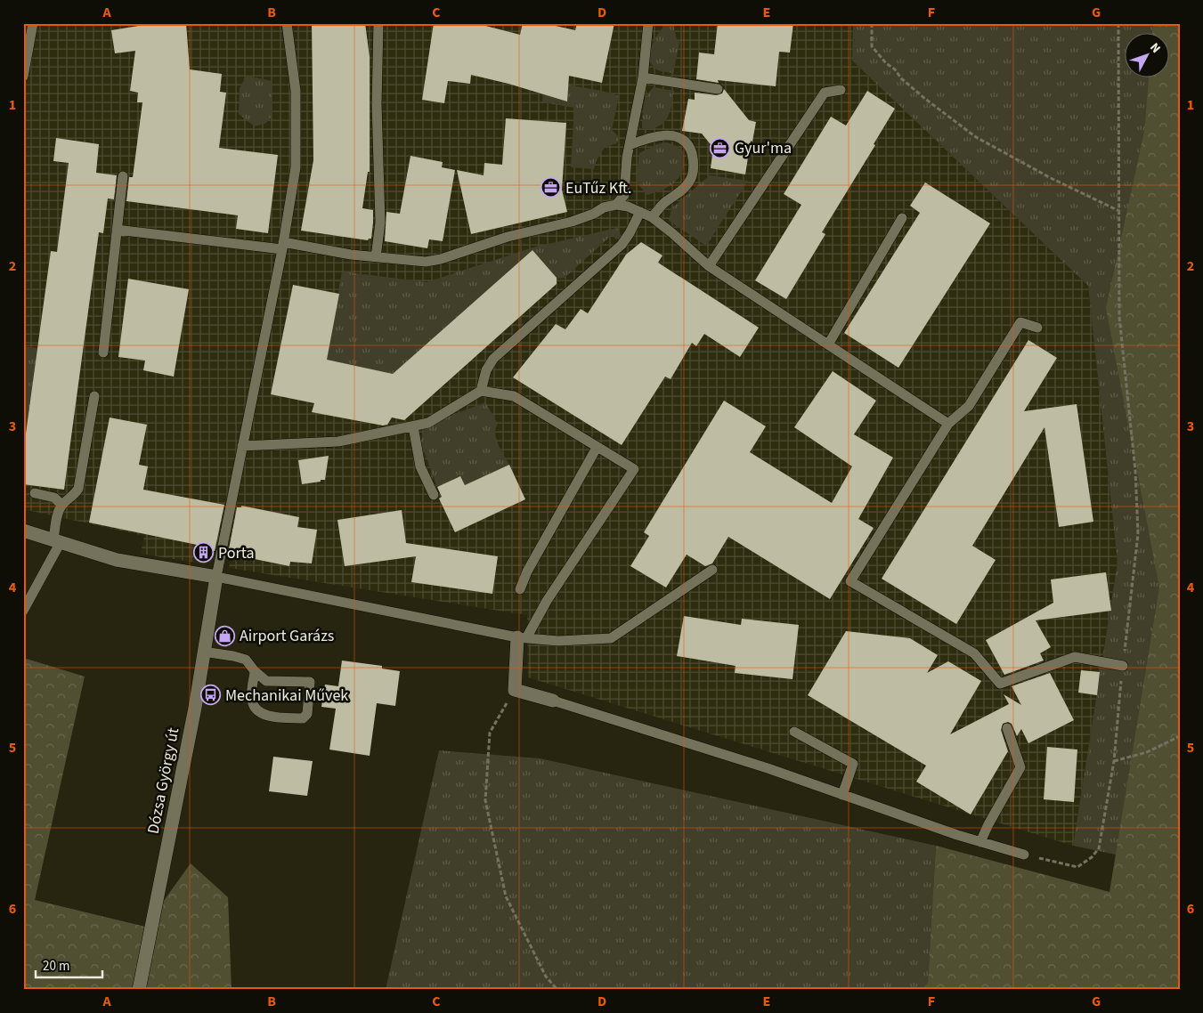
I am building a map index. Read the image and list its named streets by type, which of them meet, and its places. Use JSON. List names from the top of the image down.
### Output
{
  "streets": {
    "street": ["Dózsa György út"]
  },
  "places": {
    "office": ["Gyur'ma", "EuTűz Kft."],
    "building": ["Porta"],
    "shop": ["Airport Garázs"],
    "bus stop": ["Mechanikai Művek"]
  },
  "scale_bar": "20 m",
  "north": "top right",
  "grid": {
    "columns": [
      "A",
      "B",
      "C",
      "D",
      "E",
      "F",
      "G"
    ],
    "rows": [
      "1",
      "2",
      "3",
      "4",
      "5",
      "6"
    ]
  }
}
